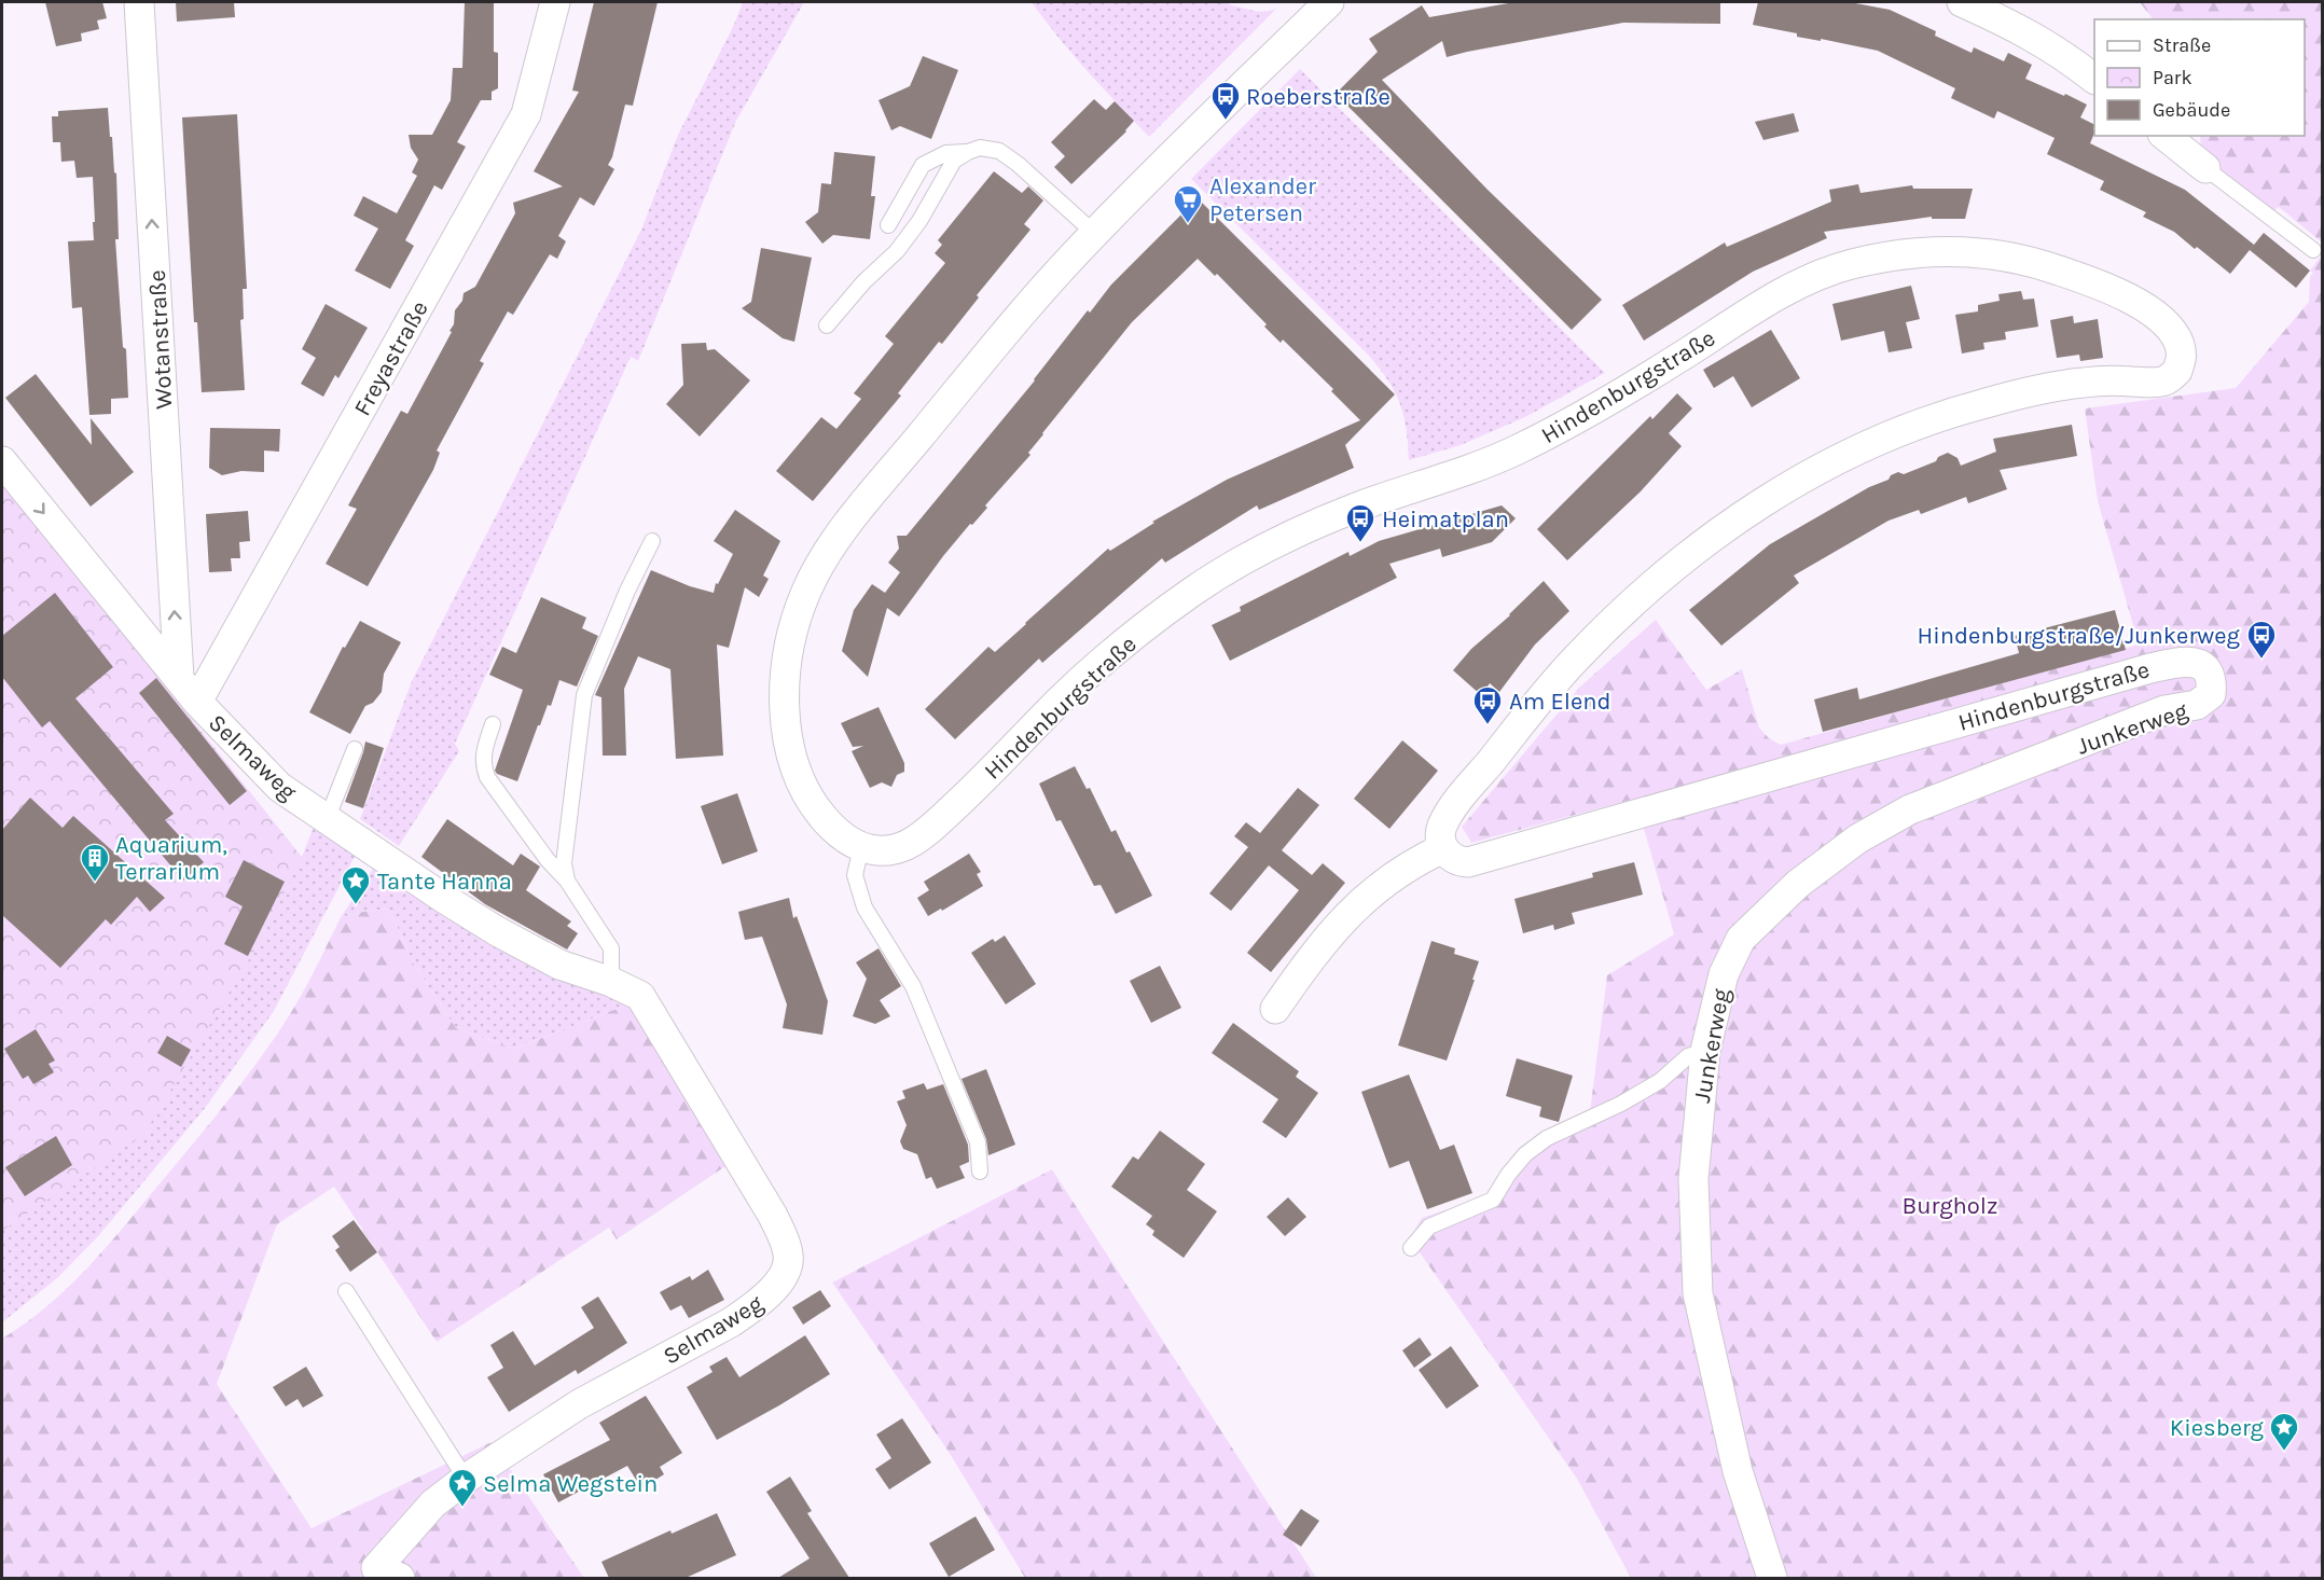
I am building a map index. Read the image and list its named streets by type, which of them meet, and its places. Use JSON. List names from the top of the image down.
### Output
{
  "streets": {
    "street": [
      "Wotanstraße",
      "Freyastraße",
      "Hindenburgstraße",
      "Junkerweg",
      "Selmaweg"
    ]
  },
  "crossings": [
    ["Wotanstraße", "Selmaweg"],
    ["Freyastraße", "Selmaweg"],
    ["Hindenburgstraße", "Junkerweg"]
  ],
  "one_way": ["Wotanstraße"],
  "parks": ["Burgholz"],
  "places": {
    "bus stop": [
      "Roeberstraße",
      "Heimatplan",
      "Hindenburgstraße/Junkerweg",
      "Am Elend"
    ],
    "supermarket": ["Alexander Petersen"],
    "building": ["Aquarium, Terrarium"],
    "place": ["Tante Hanna", "Kiesberg", "Selma Wegstein"]
  },
  "legend": ["Straße", "Park", "Gebäude"]
}
